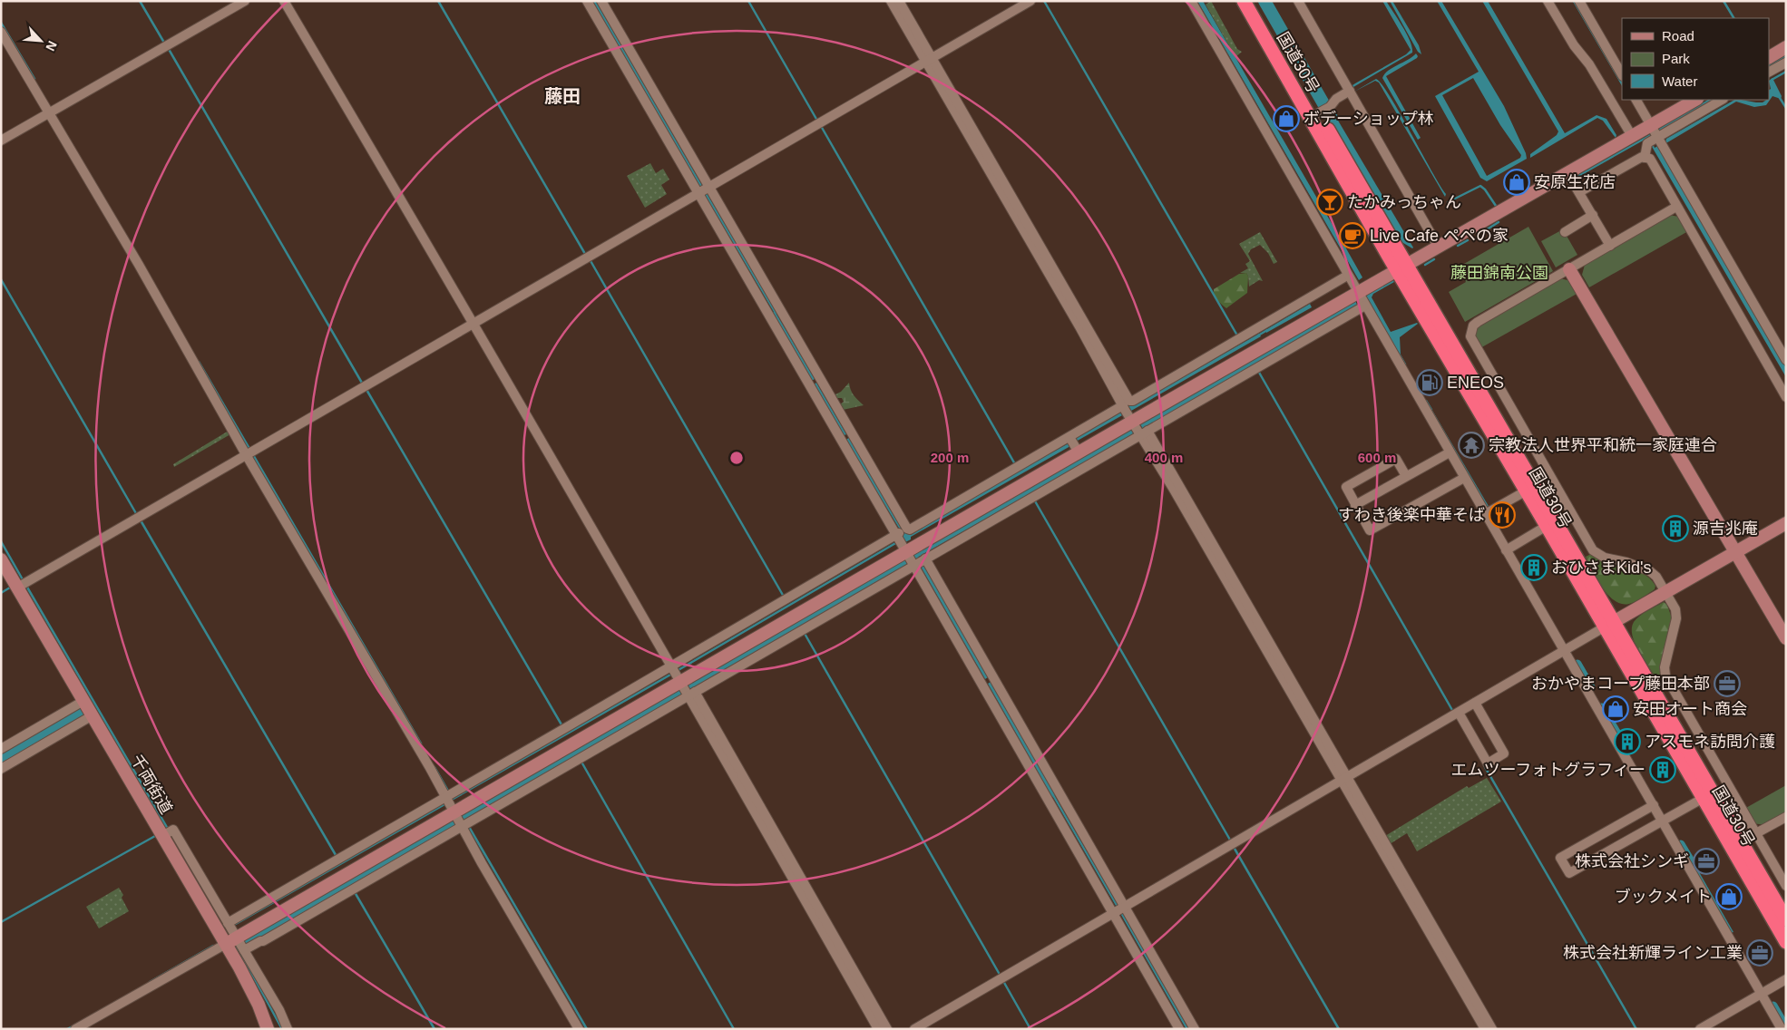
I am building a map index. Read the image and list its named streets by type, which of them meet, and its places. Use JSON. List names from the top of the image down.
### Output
{
  "streets": {
    "highway": ["国道30号"],
    "street": ["千両街道"]
  },
  "districts": ["藤田"],
  "parks": ["藤田錦南公園"],
  "places": {
    "shop": [
      "ボデーショップ林",
      "安原生花店",
      "安田オート商会",
      "ブックメイト"
    ],
    "bar": ["たかみっちゃん"],
    "cafe": ["Live Cafe ペペの家"],
    "fuel station": ["ENEOS"],
    "temple": ["宗教法人世界平和統一家庭連合"],
    "restaurant": ["すわき後楽中華そば"],
    "building": [
      "源吉兆庵",
      "おひさまKid's",
      "アスモネ訪問介護",
      "エムツーフォトグラフィー"
    ],
    "office": ["おかやまコープ藤田本部", "株式会社シンギ", "株式会社新輝ライン工業"]
  },
  "legend": ["Road", "Park", "Water"],
  "north": "bottom right",
  "rings": ["200 m", "400 m", "600 m"]
}
